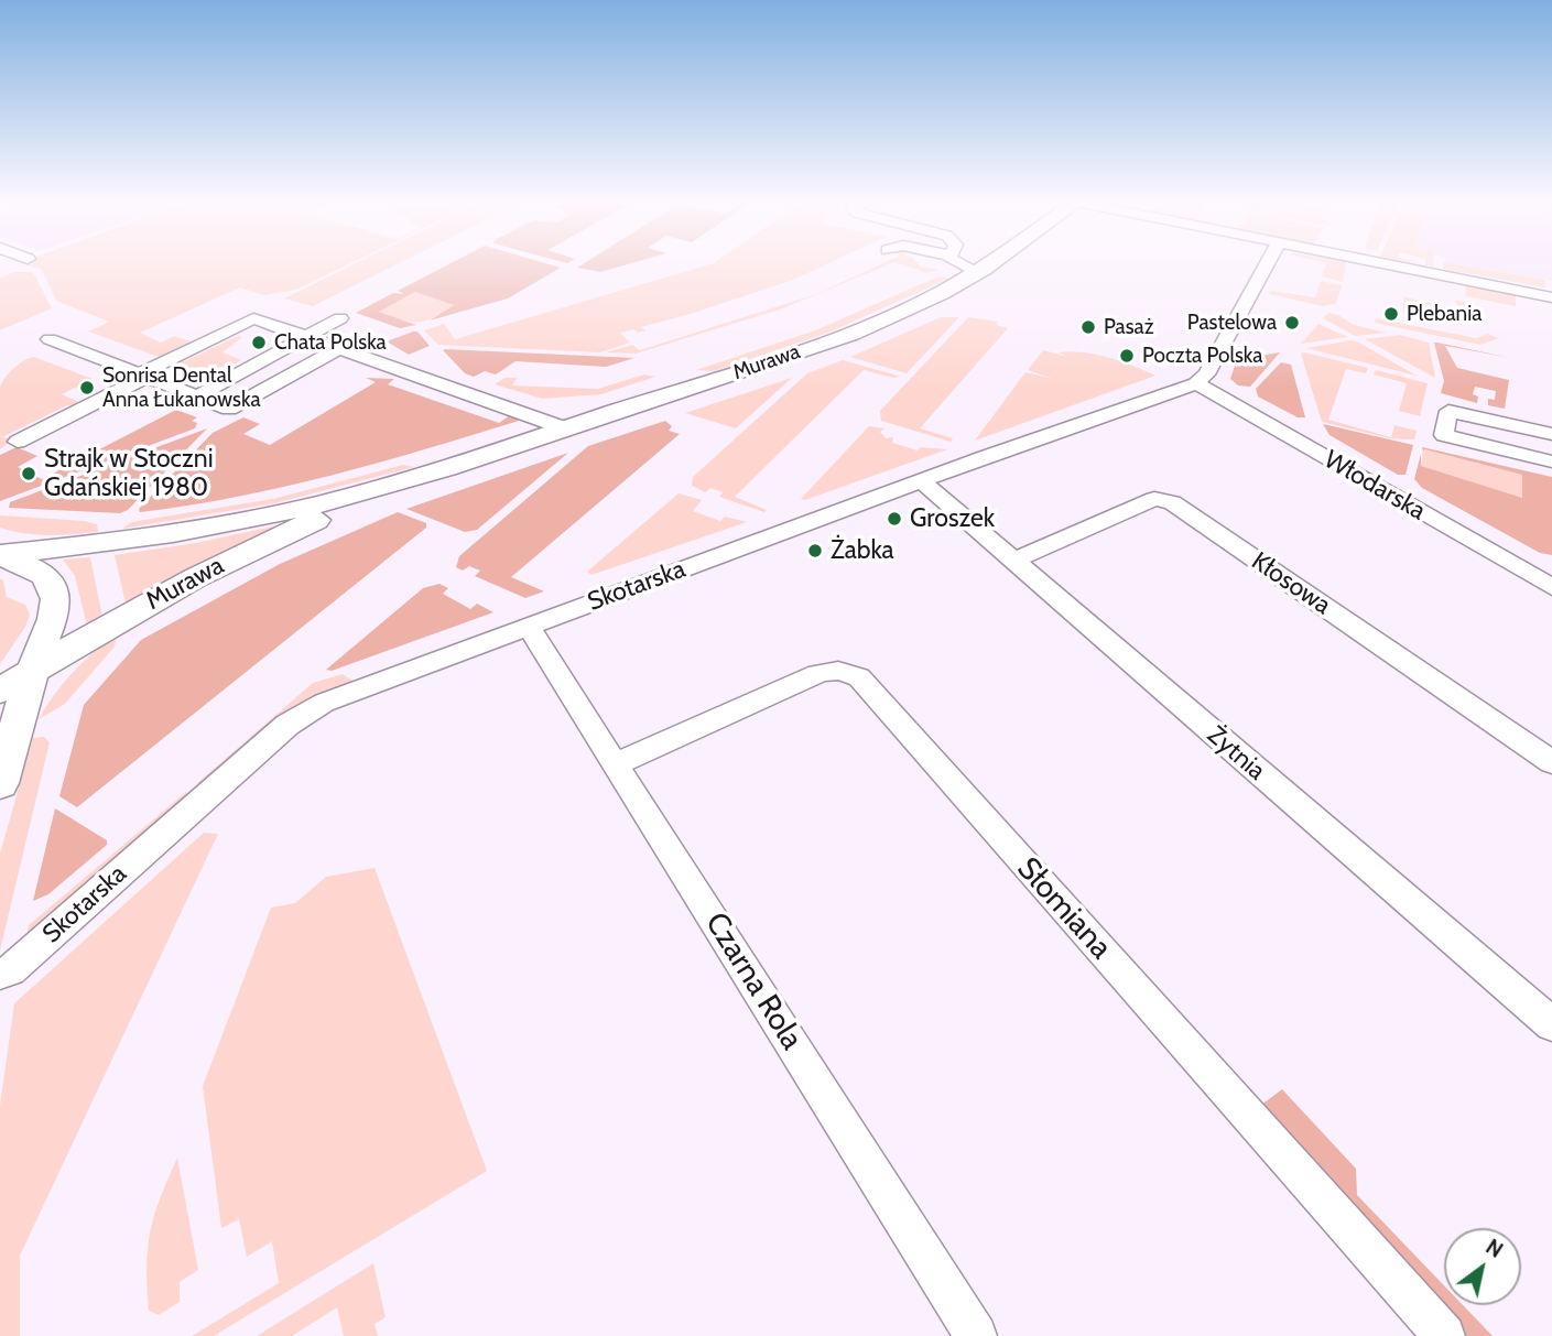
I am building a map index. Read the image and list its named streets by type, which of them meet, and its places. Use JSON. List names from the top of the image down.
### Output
{
  "streets": {
    "street": [
      "Murawa",
      "Włodarska",
      "Kłosowa",
      "Skotarska",
      "Żytnia",
      "Słomiana",
      "Czarna Rola"
    ]
  },
  "crossings": [
    ["Włodarska", "Skotarska"],
    ["Kłosowa", "Żytnia"],
    ["Skotarska", "Żytnia"],
    ["Skotarska", "Czarna Rola"],
    ["Słomiana", "Czarna Rola"]
  ],
  "places": [
    "Plebania",
    "Pastelowa",
    "Pasaż",
    "Chata Polska",
    "Poczta Polska",
    "Sonrisa Dental Anna Łukanowska",
    "Strajk w Stoczni Gdańskiej 1980",
    "Groszek",
    "Żabka"
  ],
  "north": "top right"
}
